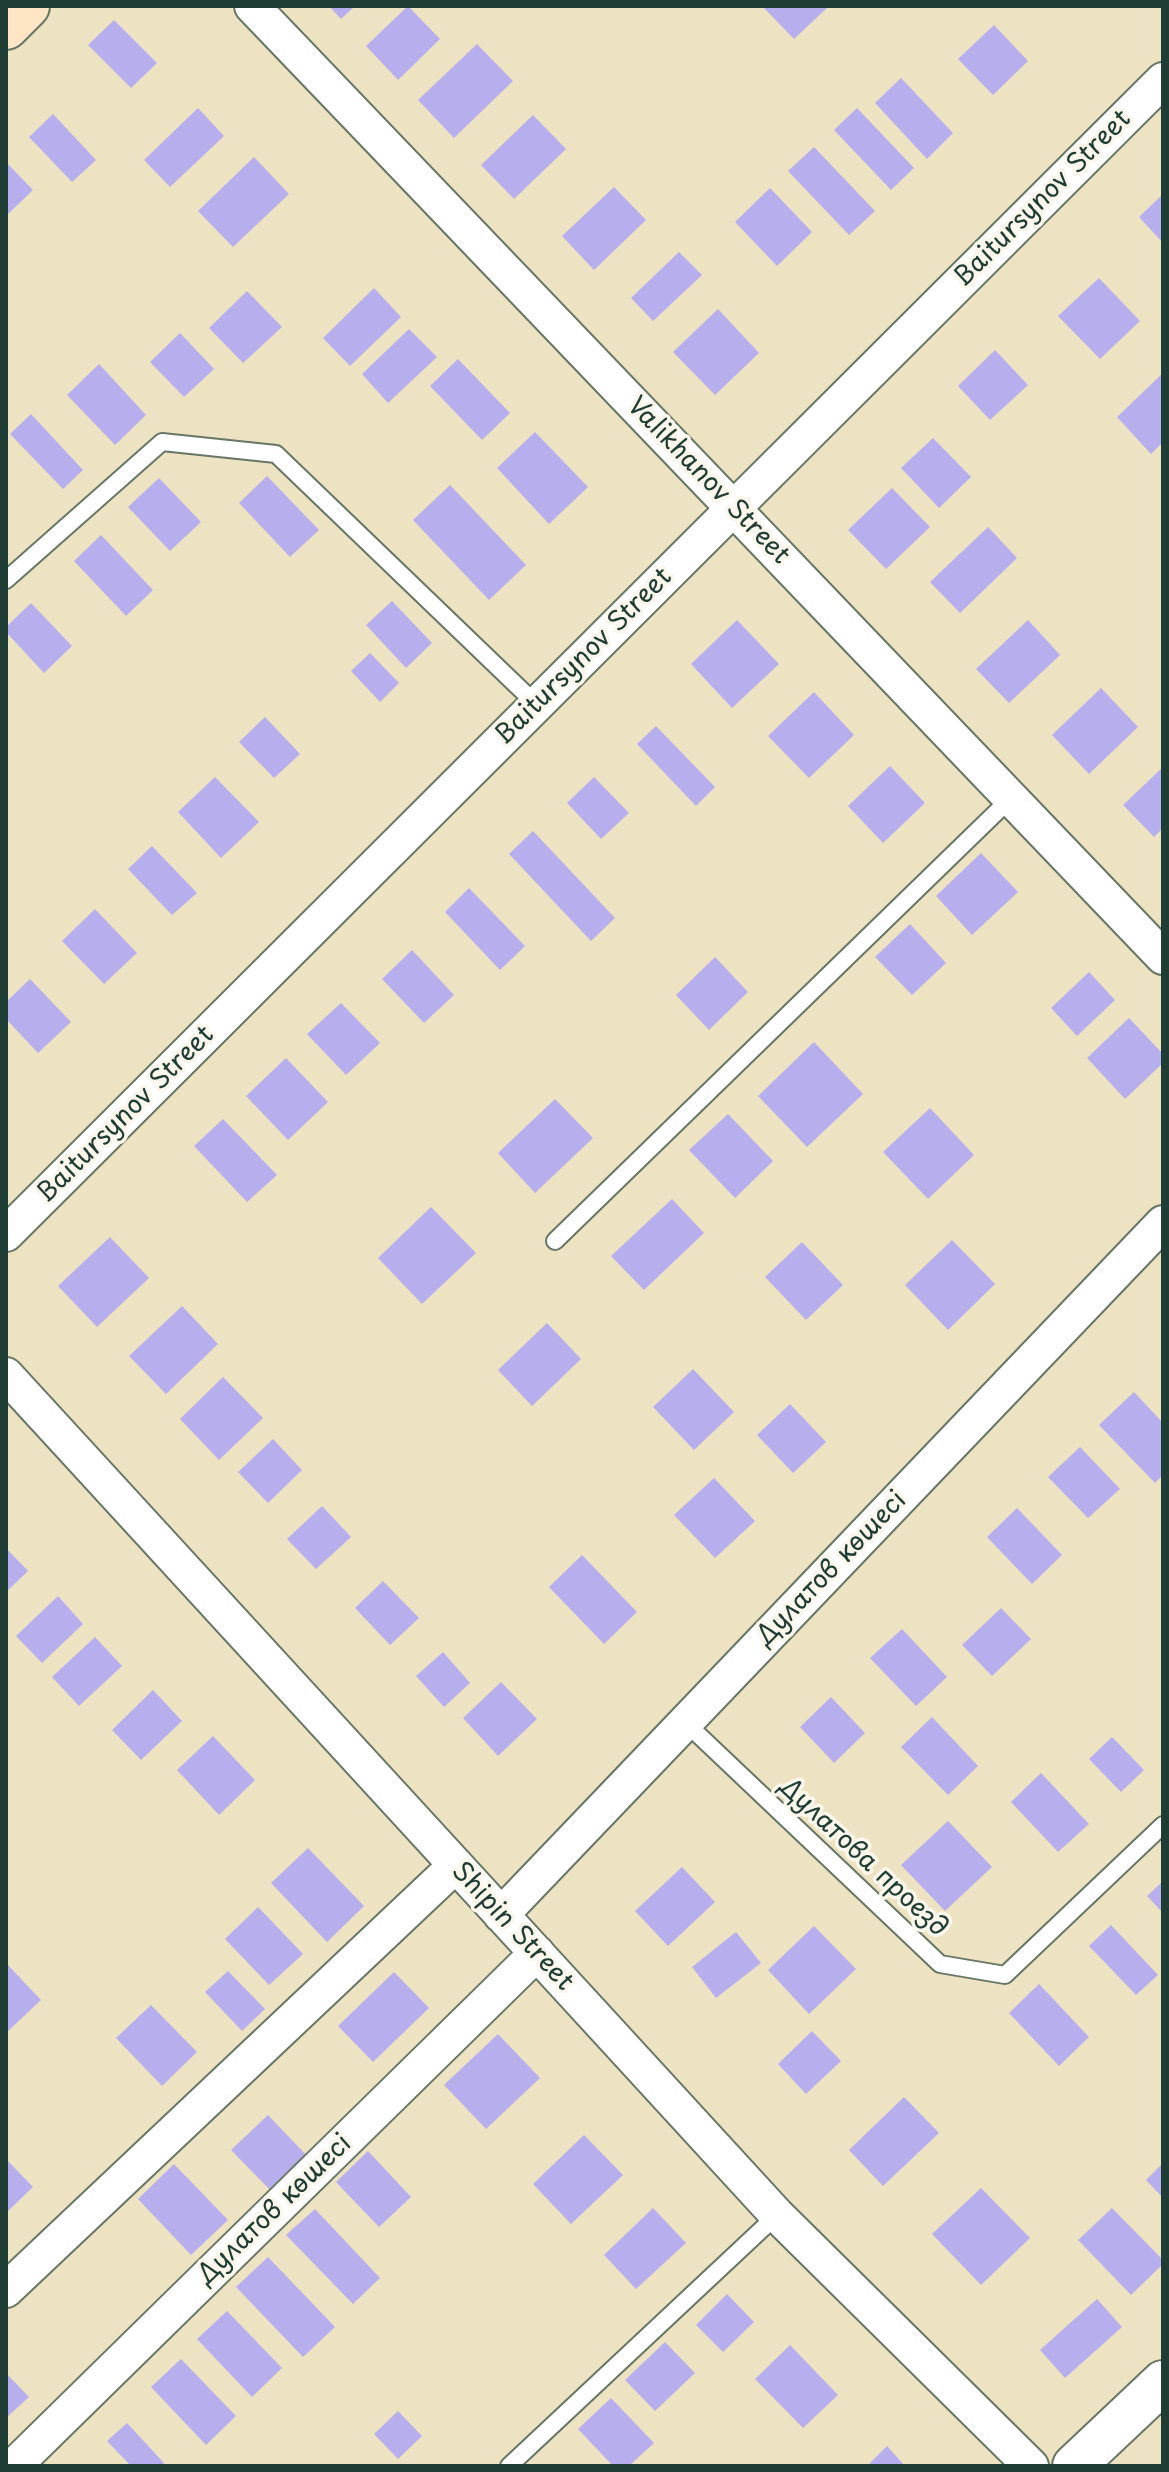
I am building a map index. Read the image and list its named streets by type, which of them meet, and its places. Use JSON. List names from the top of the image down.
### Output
{
  "streets": {
    "street": [
      "Baitursynov Street",
      "Valikhanov Street",
      "Дулатов көшесі",
      "Shipin Street"
    ],
    "lane": ["Дулатова проезд"]
  },
  "crossings": [
    ["Baitursynov Street", "Valikhanov Street"],
    ["Дулатов көшесі", "Дулатова проезд"],
    ["Дулатов көшесі", "Shipin Street"]
  ]
}
